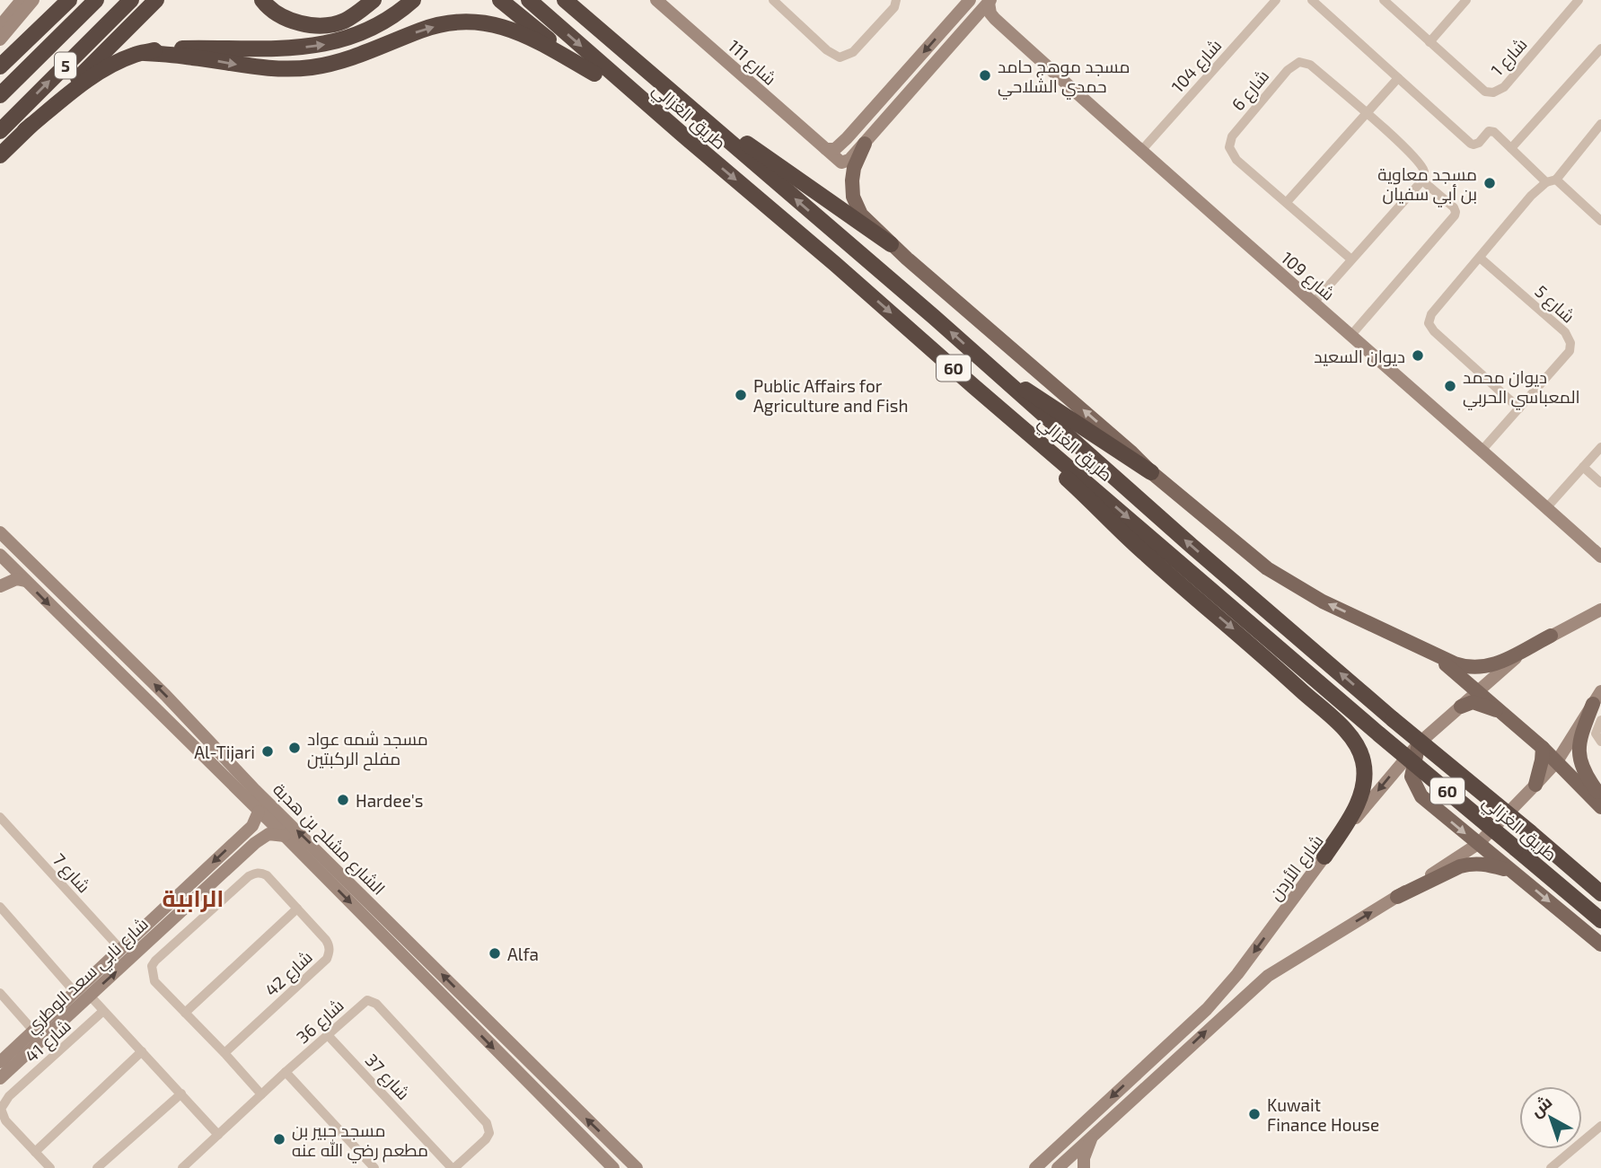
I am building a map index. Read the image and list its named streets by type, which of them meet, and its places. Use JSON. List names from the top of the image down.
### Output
{
  "streets": {
    "highway": ["5", "طريق الغزالي", "60"],
    "street": [
      "شارع 1",
      "شارع 111",
      "شارع 104",
      "شارع 6",
      "شارع 109",
      "شارع 5",
      "الشارع مشلح بن هدبة",
      "شارع الأردن",
      "شارع 7",
      "شارع 42",
      "شارع نابي سعد الوطري",
      "شارع 36",
      "شارع 41",
      "شارع 37"
    ]
  },
  "crossings": [
    ["شارع 104", "شارع 109"],
    ["شارع 109", "شارع 5"],
    ["الشارع مشلح بن هدبة", "شارع نابي سعد الوطري"],
    ["شارع 7", "شارع نابي سعد الوطري"],
    ["شارع 42", "شارع 36"],
    ["شارع 36", "شارع 37"]
  ],
  "districts": ["الرابية"],
  "places": [
    "مسجد موهج حامد حمدي الشلاحي",
    "مسجد معاوية بن أبي سفيان",
    "ديوان السعيد",
    "ديوان محمد المعباسي الحربي",
    "Public Affairs for Agriculture and Fish",
    "مسجد شمه عواد مفلح الركبتين",
    "Al-Tijari",
    "Hardee's",
    "Alfa",
    "Kuwait Finance House",
    "مسجد جبير بن مطعم رضي الله عنه"
  ],
  "north": "top left"
}
